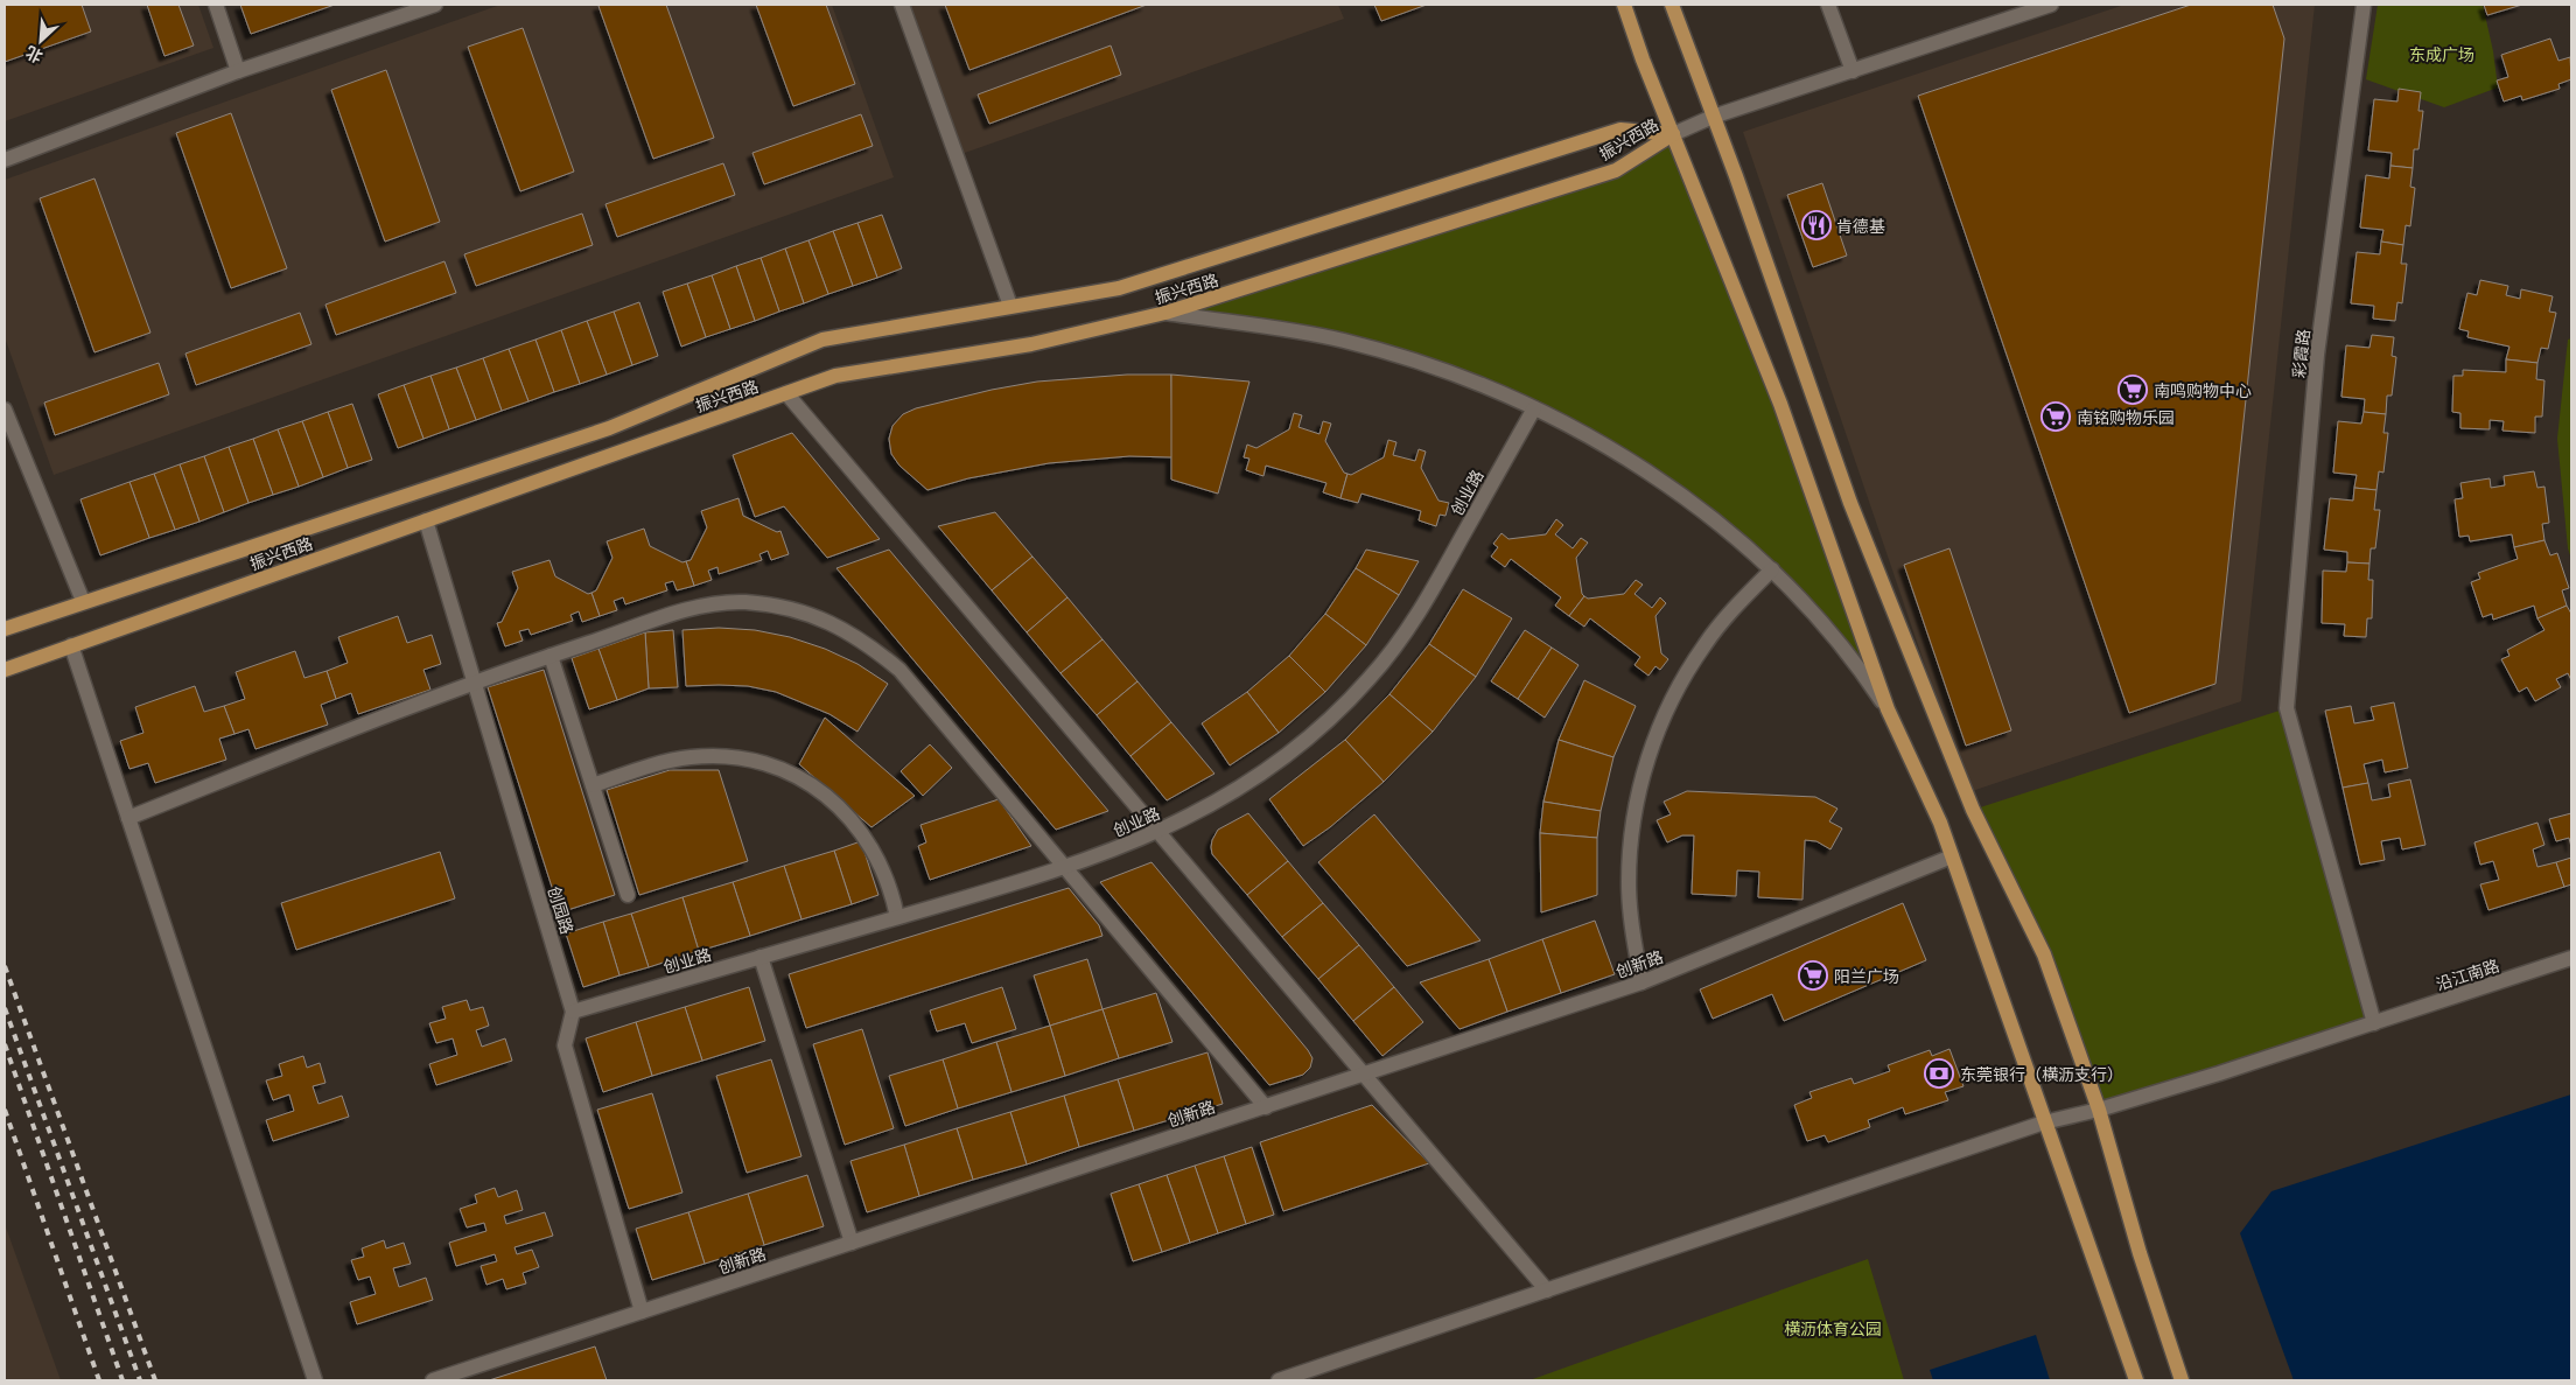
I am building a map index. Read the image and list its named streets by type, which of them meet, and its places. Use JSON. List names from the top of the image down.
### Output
{
  "streets": {
    "main road": ["振兴西路"],
    "street": [
      "彩霞路",
      "创业路",
      "创园路",
      "创新路",
      "沿江南路"
    ]
  },
  "crossings": [
    ["振兴西路", "创园路"],
    ["彩霞路", "沿江南路"],
    ["创业路", "创园路"]
  ],
  "parks": ["东成广场", "横沥体育公园"],
  "places": {
    "restaurant": ["肯德基"],
    "supermarket": ["南鸣购物中心", "南铭购物乐园", "阳兰广场"],
    "bank": ["东莞银行（横沥支行）"]
  },
  "north": "bottom left"
}
